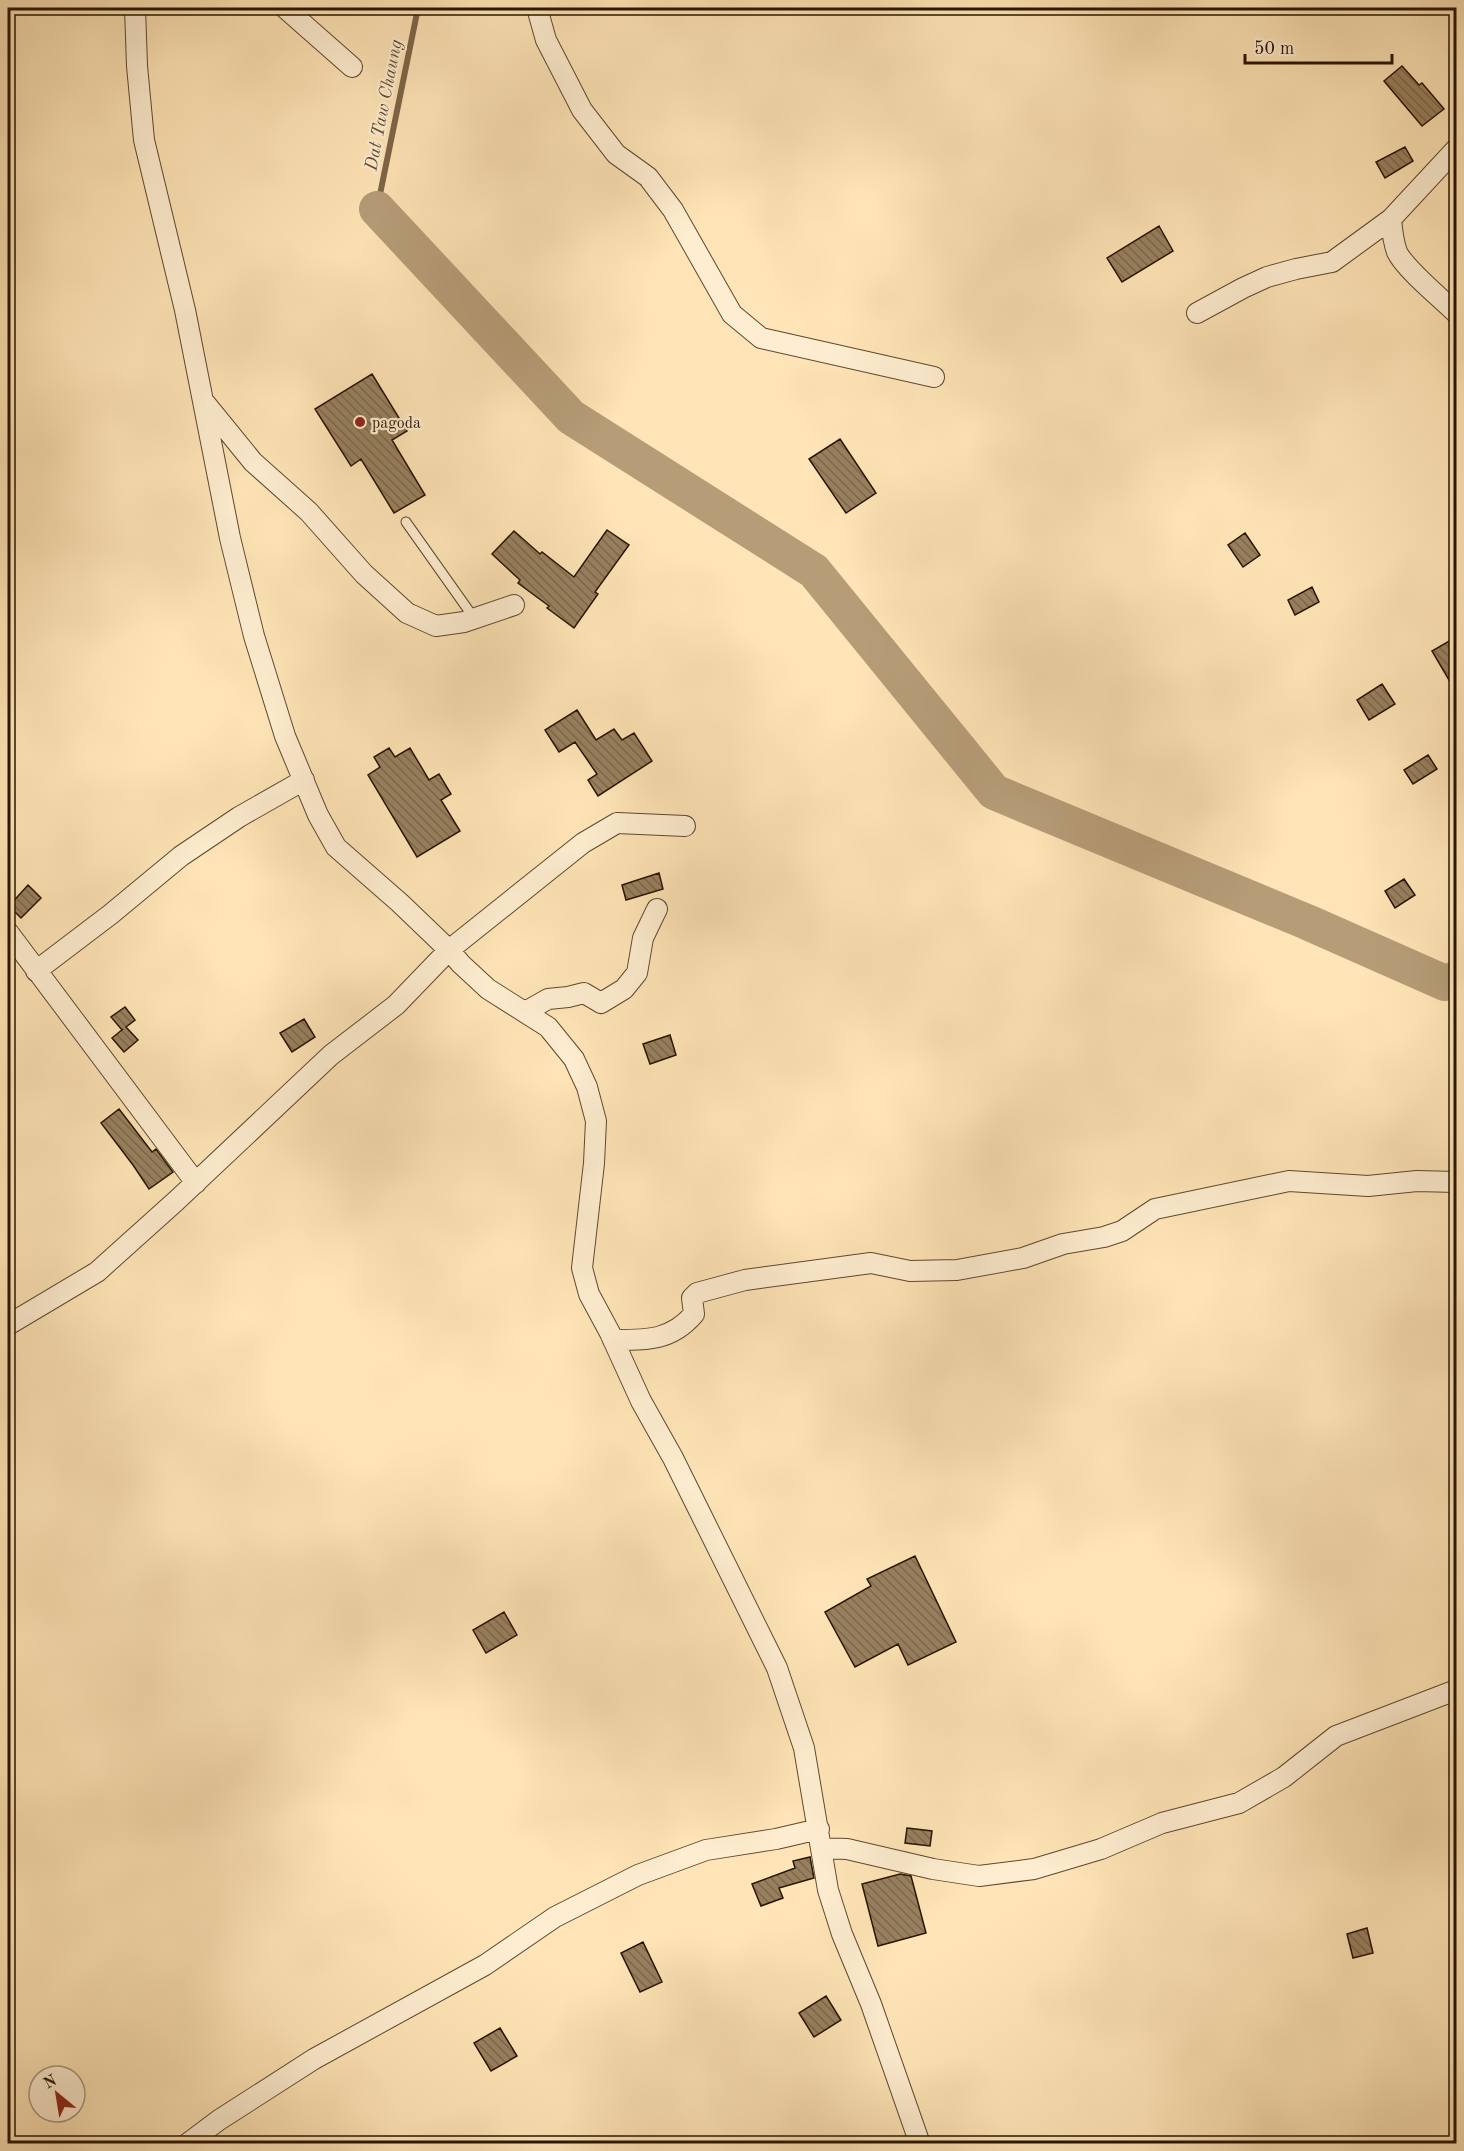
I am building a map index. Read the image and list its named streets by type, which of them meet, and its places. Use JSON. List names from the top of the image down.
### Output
{
  "water": ["Dat Taw Chaung"],
  "places": ["pagoda"],
  "scale_bar": "50 m",
  "north": "top left"
}
